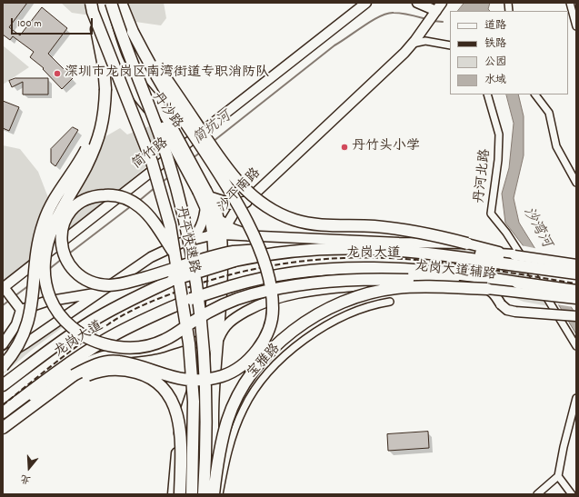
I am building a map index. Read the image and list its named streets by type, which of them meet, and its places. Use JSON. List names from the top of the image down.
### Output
{
  "streets": {
    "highway": ["丹平快速路", "龙岗大道"],
    "main road": [
      "丹沙路",
      "简竹路",
      "沙平南路",
      "龙岗大道辅路"
    ],
    "street": ["丹河北路", "宝雅路"]
  },
  "crossings": [
    ["丹沙路", "沙平南路"],
    ["丹沙路", "丹平快速路"],
    ["龙岗大道", "龙岗大道辅路"]
  ],
  "water": ["简坑河", "沙湾河"],
  "places": ["深圳市龙岗区南湾街道专职消防队", "丹竹头小学"],
  "legend": [
    "道路",
    "铁路",
    "公园",
    "水域"
  ],
  "scale_bar": "100 m",
  "north": "bottom"
}
